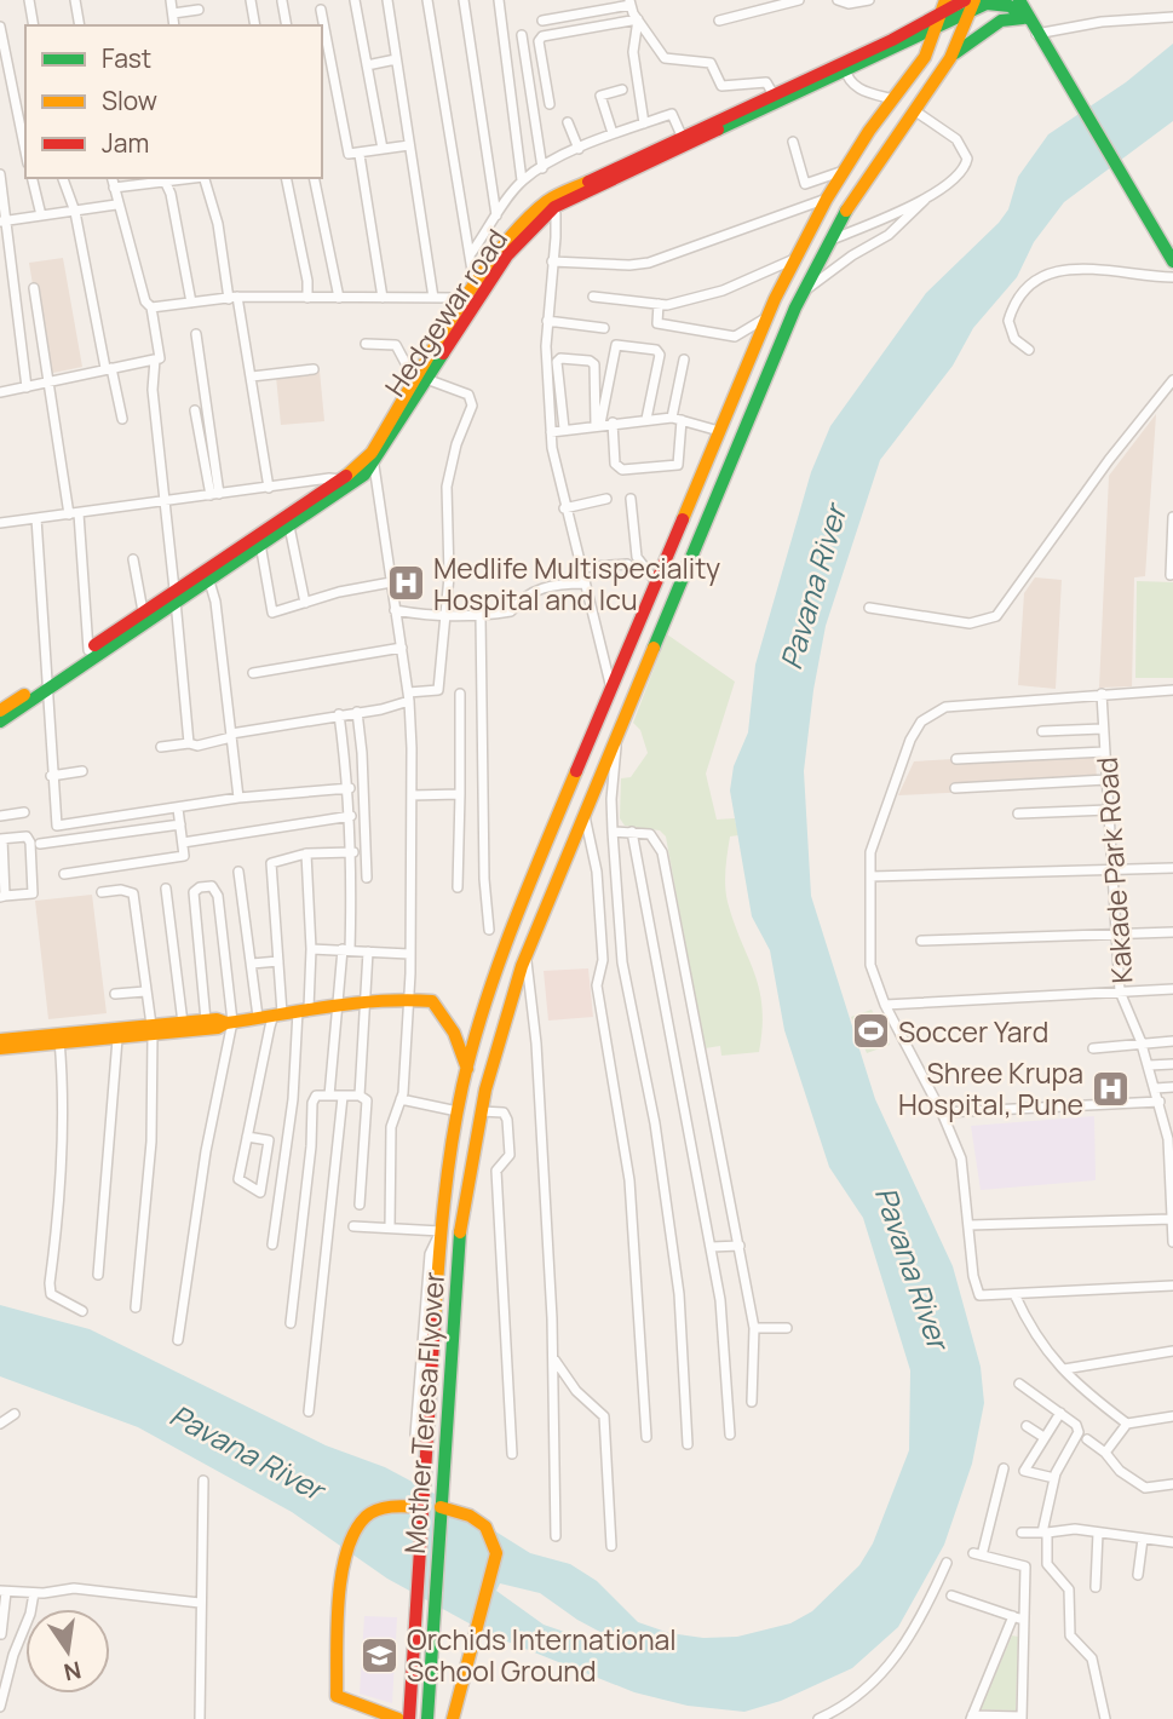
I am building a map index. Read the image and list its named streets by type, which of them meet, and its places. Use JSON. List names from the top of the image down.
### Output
{
  "streets": {
    "main road": ["Hedgewar road", "Mother Teresa Flyover"],
    "street": ["Kakade Park Road"]
  },
  "crossings": [
    ["Hedgewar road", "Mother Teresa Flyover"]
  ],
  "water": ["Pavana River"],
  "places": {
    "hospital": ["Medlife Multispeciality Hospital and Icu", "Shree Krupa Hospital, Pune"],
    "sports": ["Soccer Yard"],
    "school or university": ["Orchids International School Ground"]
  },
  "legend": ["Fast", "Slow", "Jam"],
  "north": "bottom"
}
